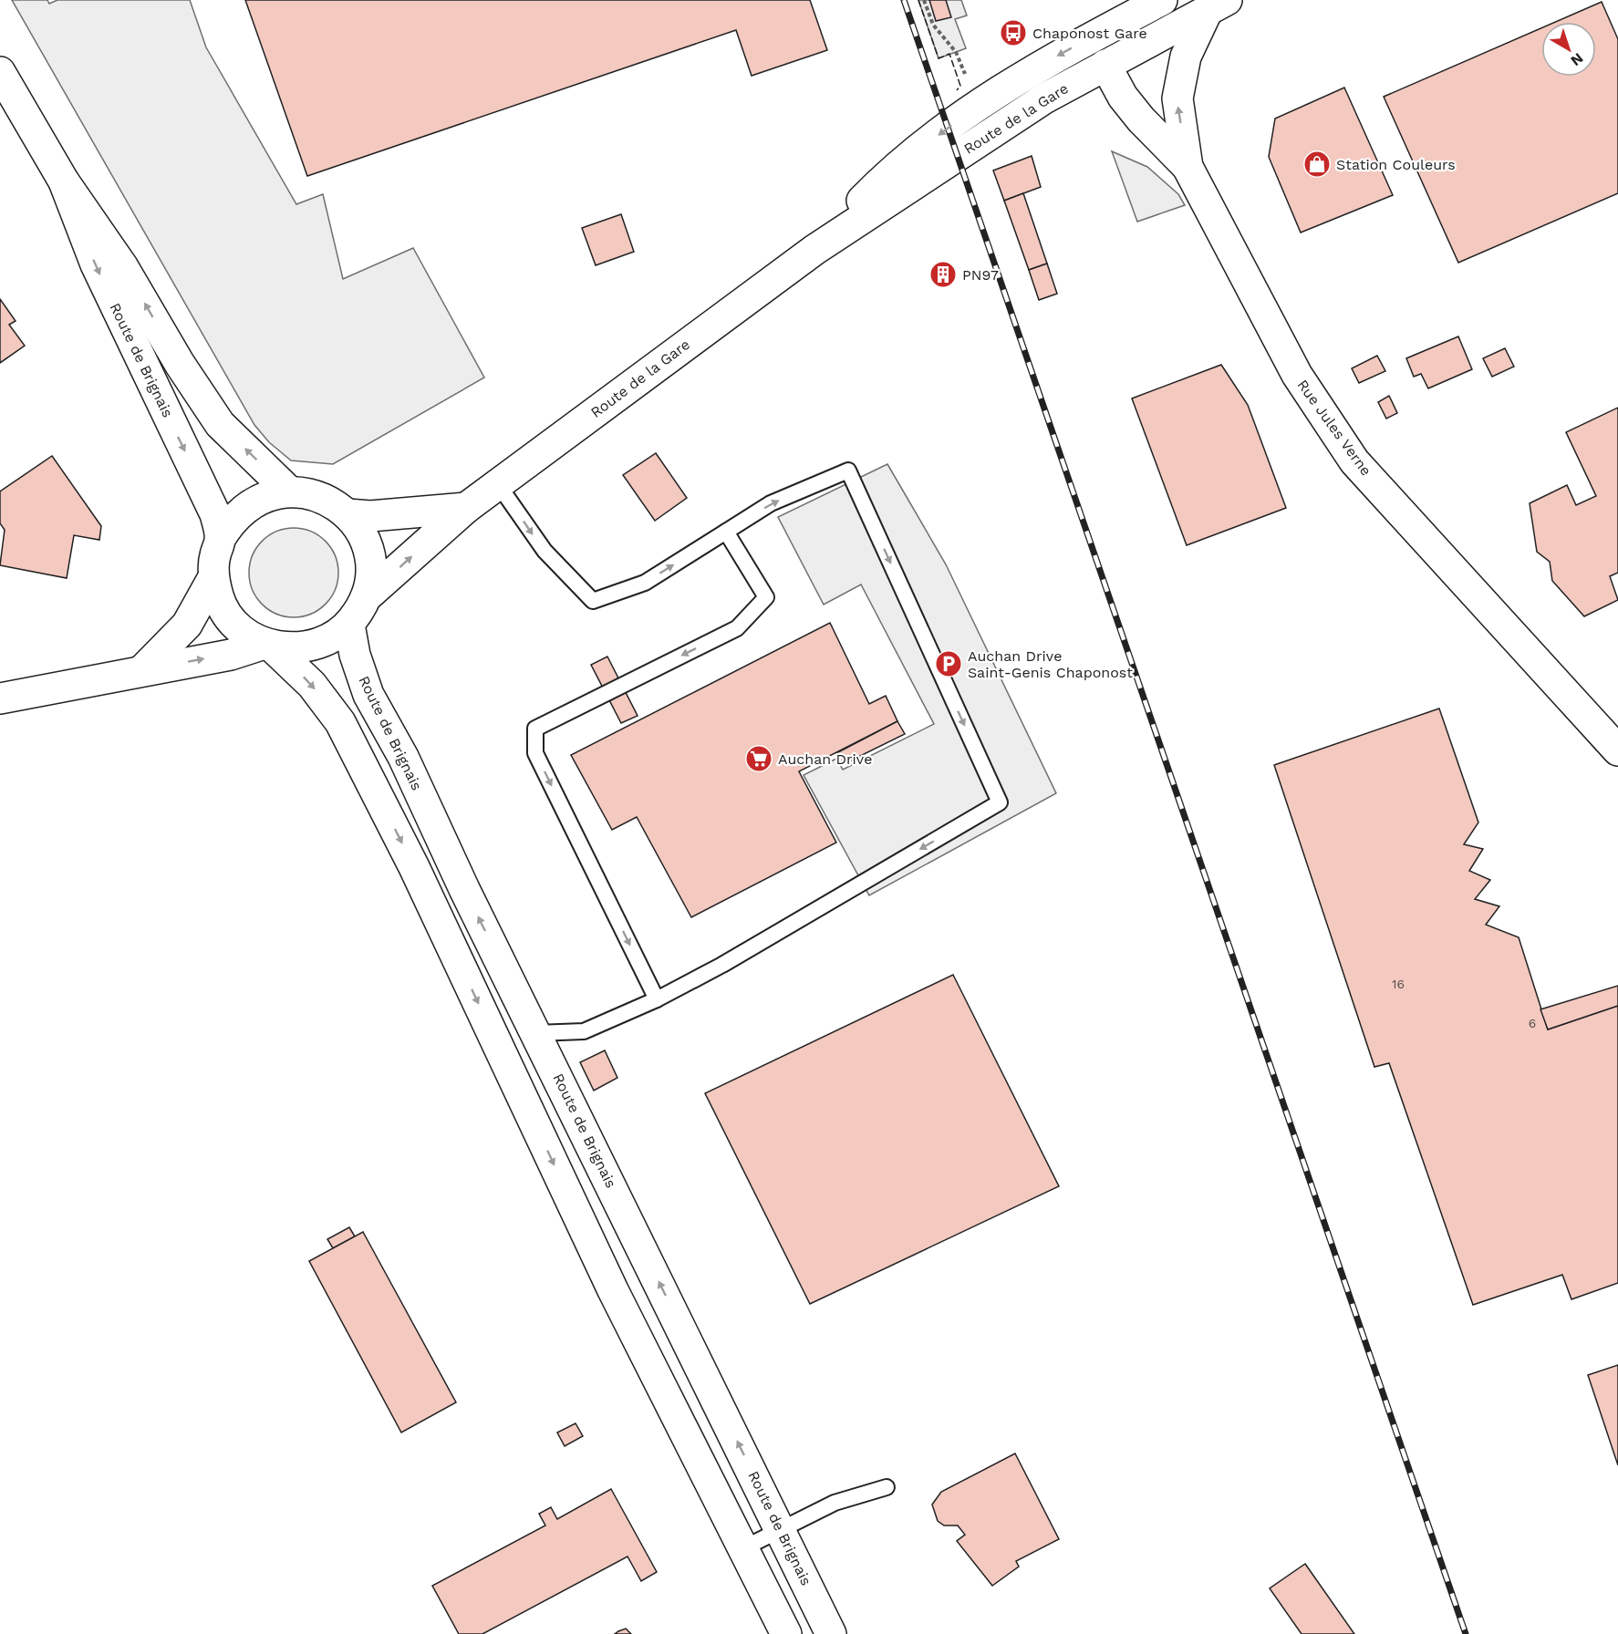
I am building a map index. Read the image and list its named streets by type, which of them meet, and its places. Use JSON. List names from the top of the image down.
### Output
{
  "streets": {
    "main road": ["Route de la Gare", "Route de Brignais", "Rue Jules Verne"]
  },
  "crossings": [
    ["Route de la Gare", "Route de Brignais"],
    ["Route de la Gare", "Rue Jules Verne"]
  ],
  "places": {
    "bus stop": ["Chaponost Gare"],
    "shop": ["Station Couleurs"],
    "building": ["PN97"],
    "parking": ["Auchan Drive Saint-Genis Chaponost"],
    "supermarket": ["Auchan Drive"]
  },
  "house_numbers": ["16", "6"],
  "north": "bottom right"
}
